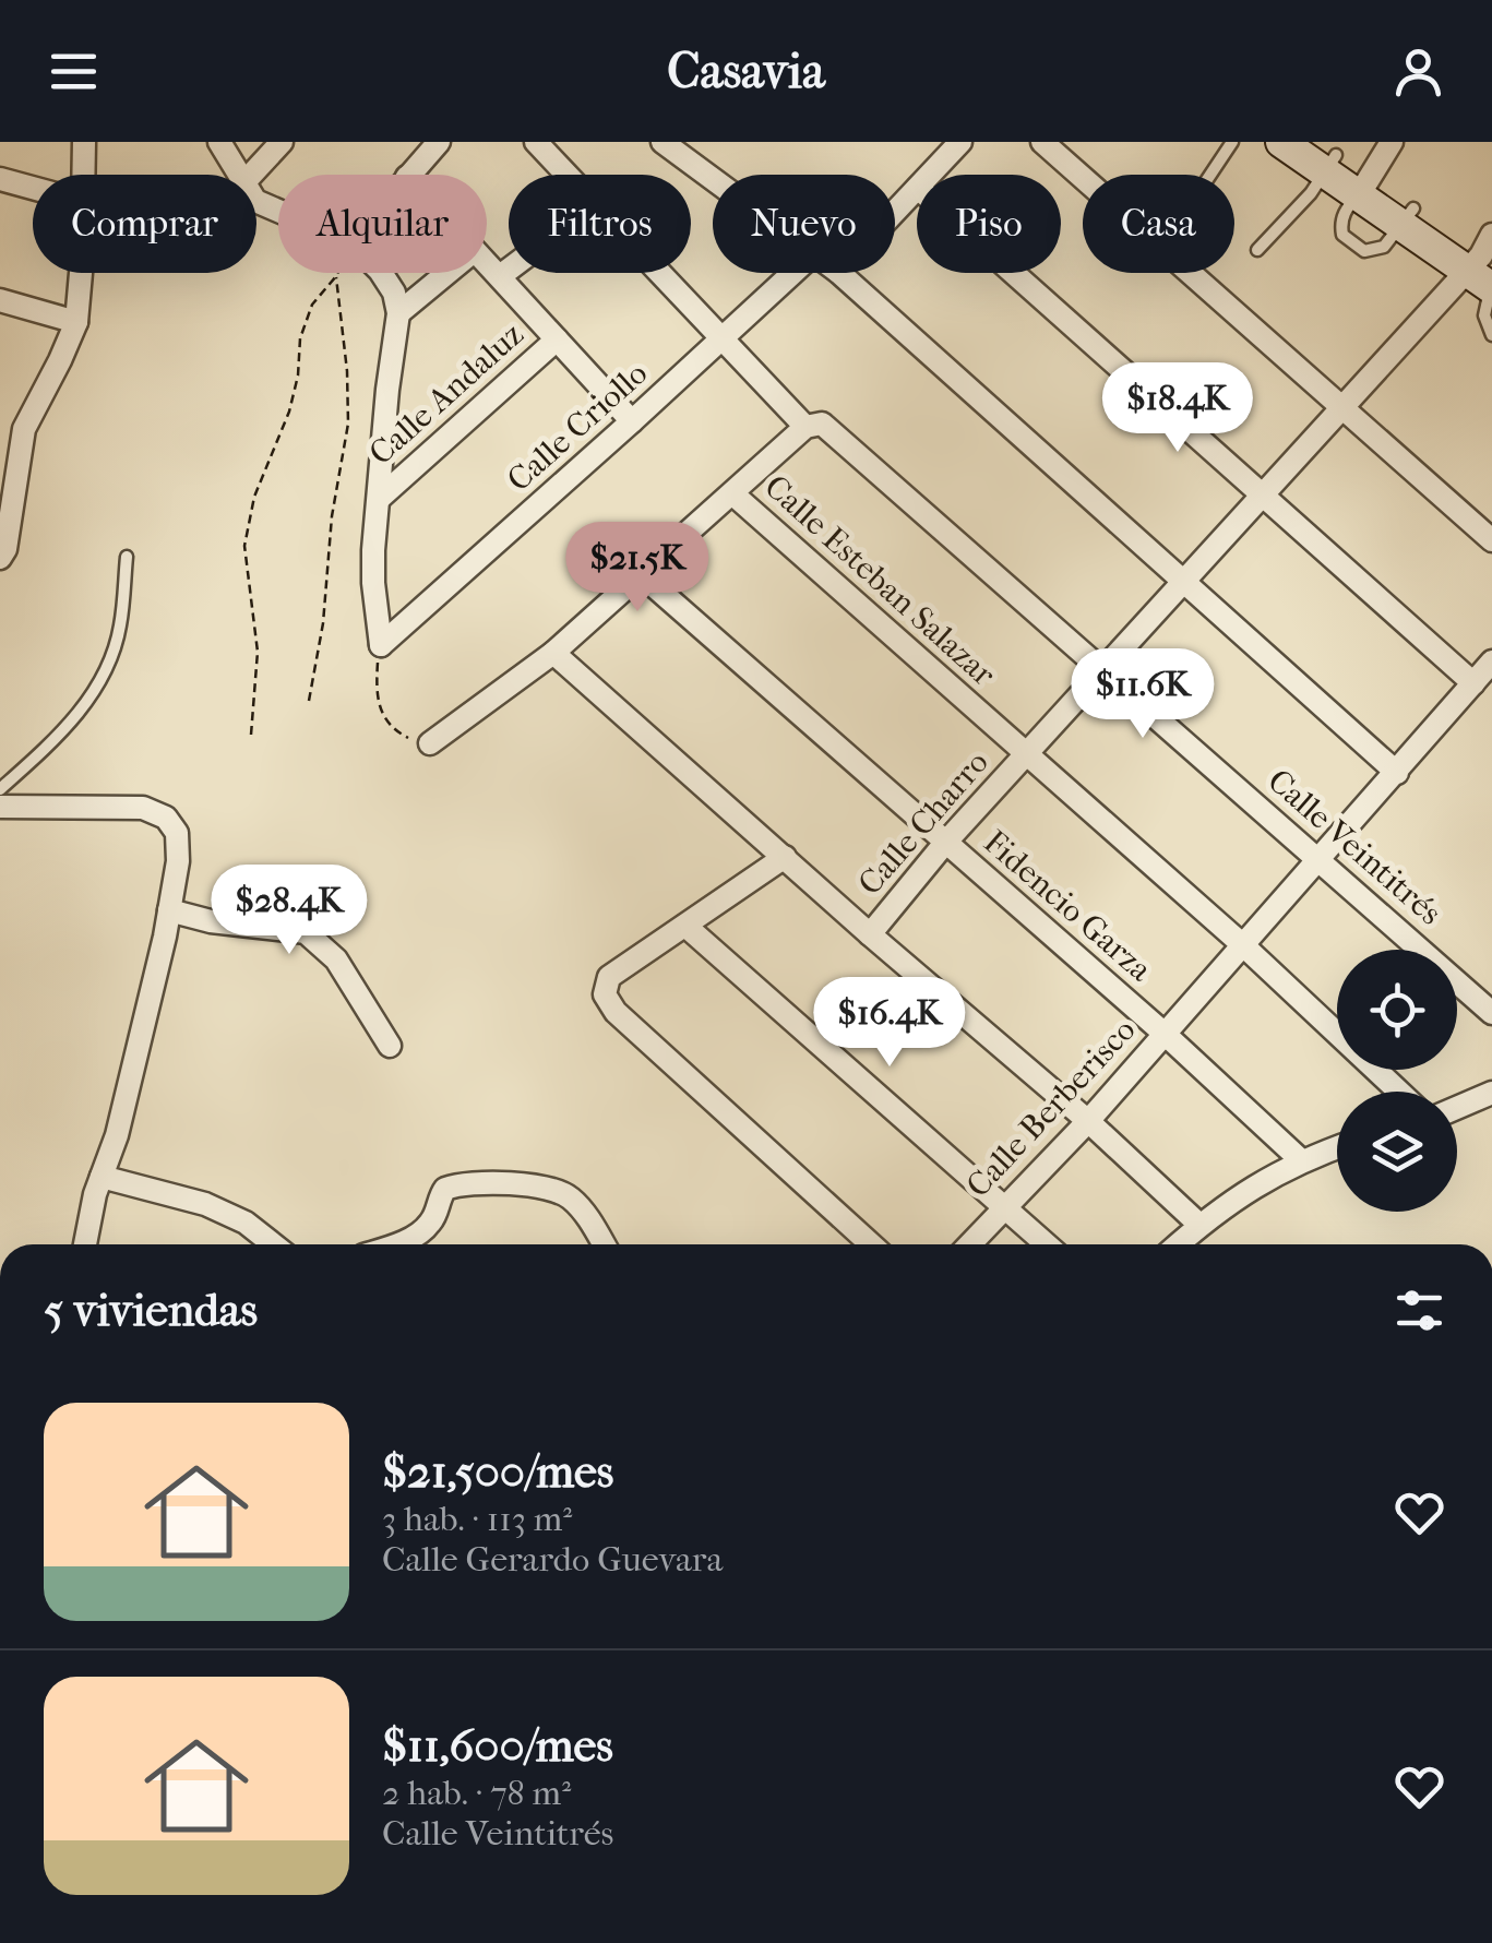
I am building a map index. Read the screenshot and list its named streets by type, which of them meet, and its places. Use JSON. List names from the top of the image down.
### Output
{
  "streets": {
    "street": [
      "Calle Andaluz",
      "Calle Criollo",
      "Calle Esteban Salazar",
      "Calle Charro",
      "Calle Veintitrés",
      "Fidencio Garza",
      "Calle Berberisco"
    ]
  },
  "crossings": [
    ["Calle Esteban Salazar", "Calle Charro"],
    ["Calle Esteban Salazar", "Calle Berberisco"],
    ["Calle Charro", "Calle Veintitrés"],
    ["Calle Charro", "Fidencio Garza"],
    ["Calle Veintitrés", "Calle Berberisco"],
    ["Fidencio Garza", "Calle Berberisco"]
  ],
  "page": {
    "header": "Casavia",
    "chip": [
      "Comprar",
      "Alquilar",
      "Filtros",
      "Nuevo",
      "Piso",
      "Casa"
    ],
    "price": [
      "$18.4K",
      "$21.5K",
      "$11.6K",
      "$28.4K",
      "$16.4K"
    ],
    "heading": "5 viviendas",
    "list": [
      {
        "name": "$21,500/mes",
        "note": "3 hab. · 113 m² · Calle Gerardo Guevara"
      },
      {
        "name": "$11,600/mes",
        "note": "2 hab. · 78 m² · Calle Veintitrés"
      }
    ]
  }
}
